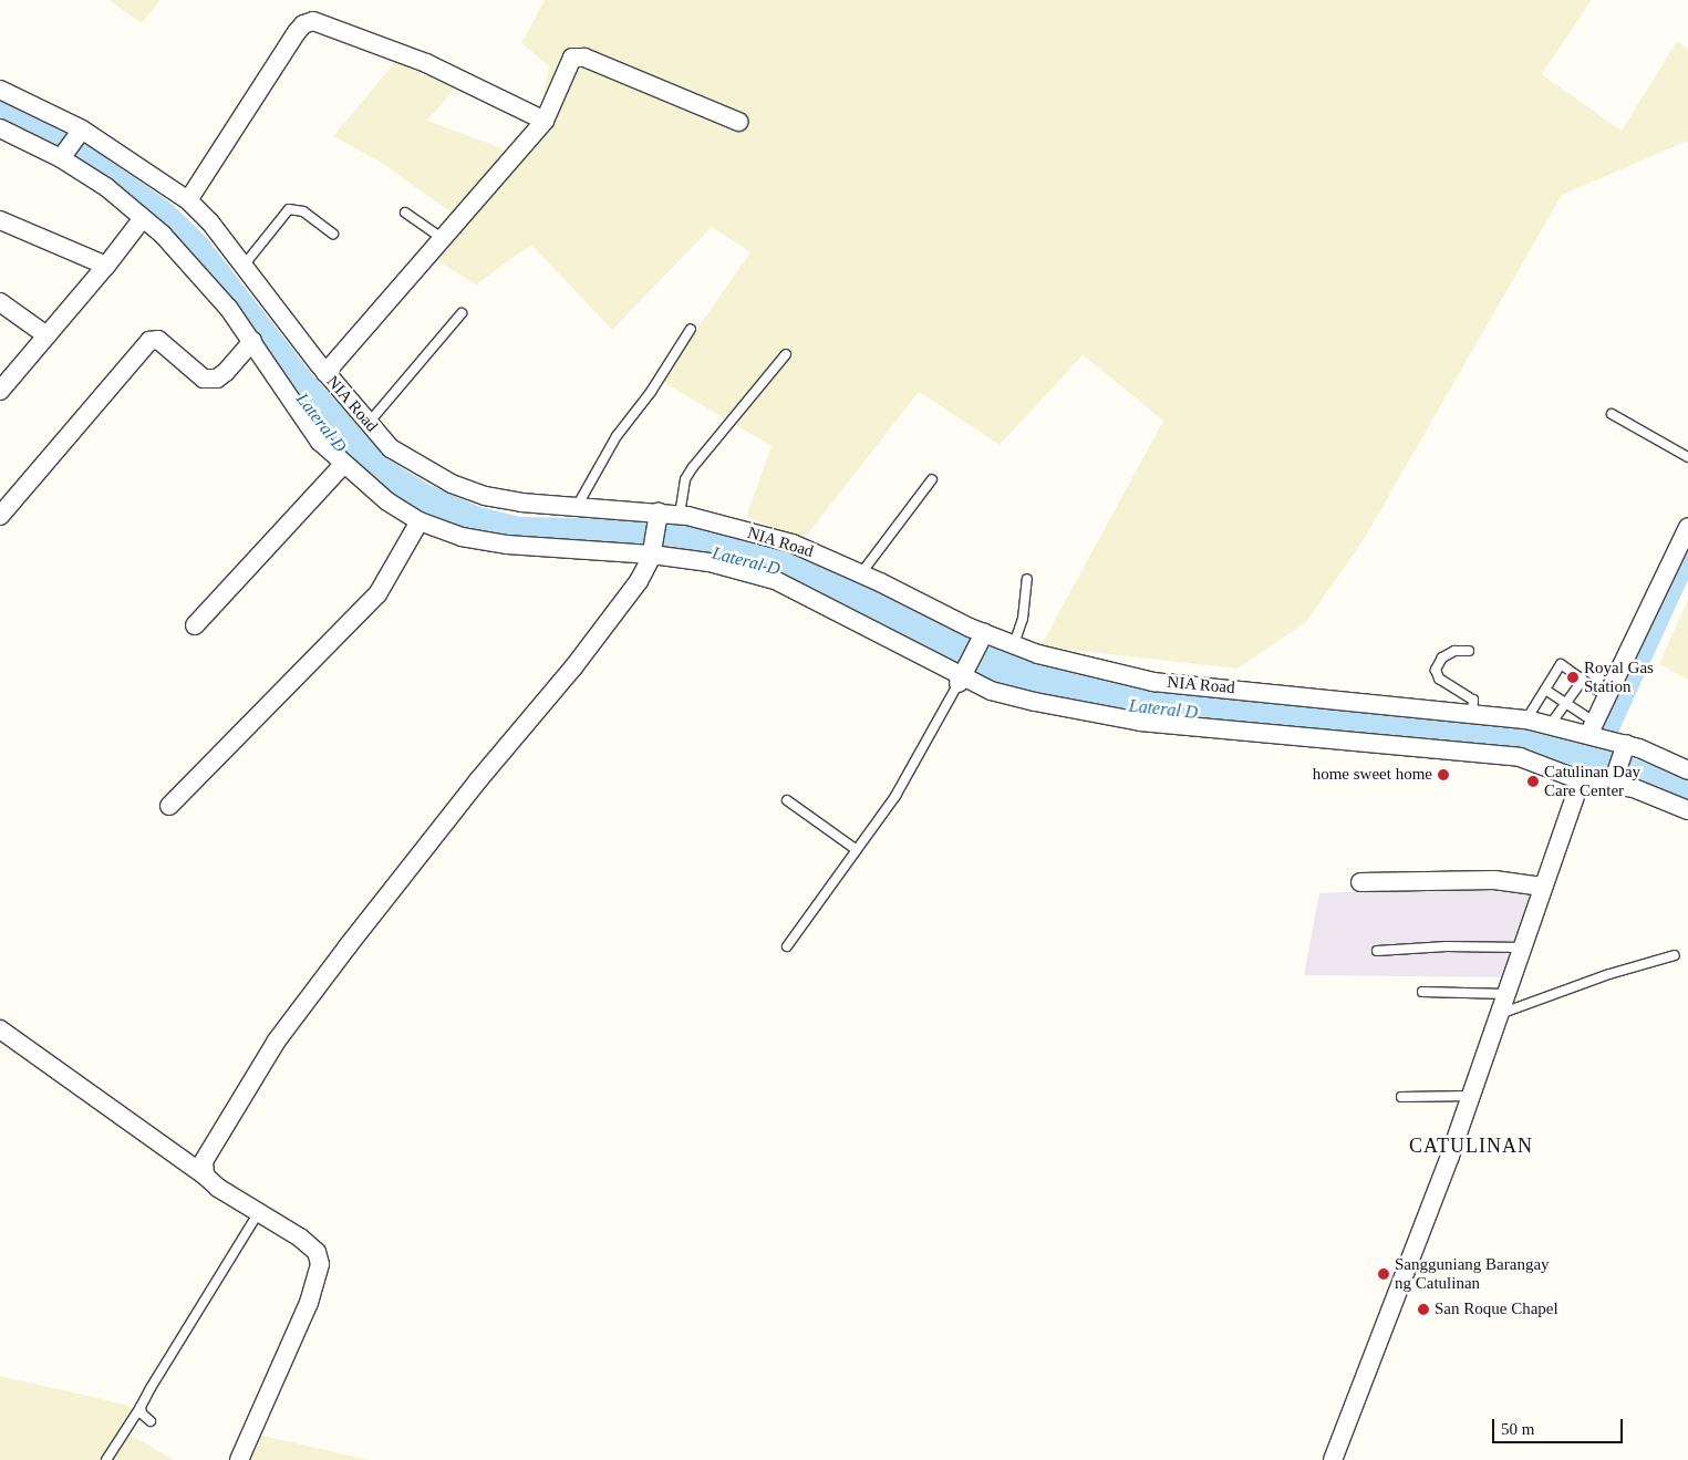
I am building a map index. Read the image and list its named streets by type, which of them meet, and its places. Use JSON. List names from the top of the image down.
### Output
{
  "streets": {
    "street": ["NIA Road"]
  },
  "districts": ["CATULINAN"],
  "water": ["Lateral D"],
  "places": [
    "Royal Gas Station",
    "home sweet home",
    "Catulinan Day Care Center",
    "Sangguniang Barangay ng Catulinan",
    "San Roque Chapel"
  ],
  "scale_bar": "50 m"
}
